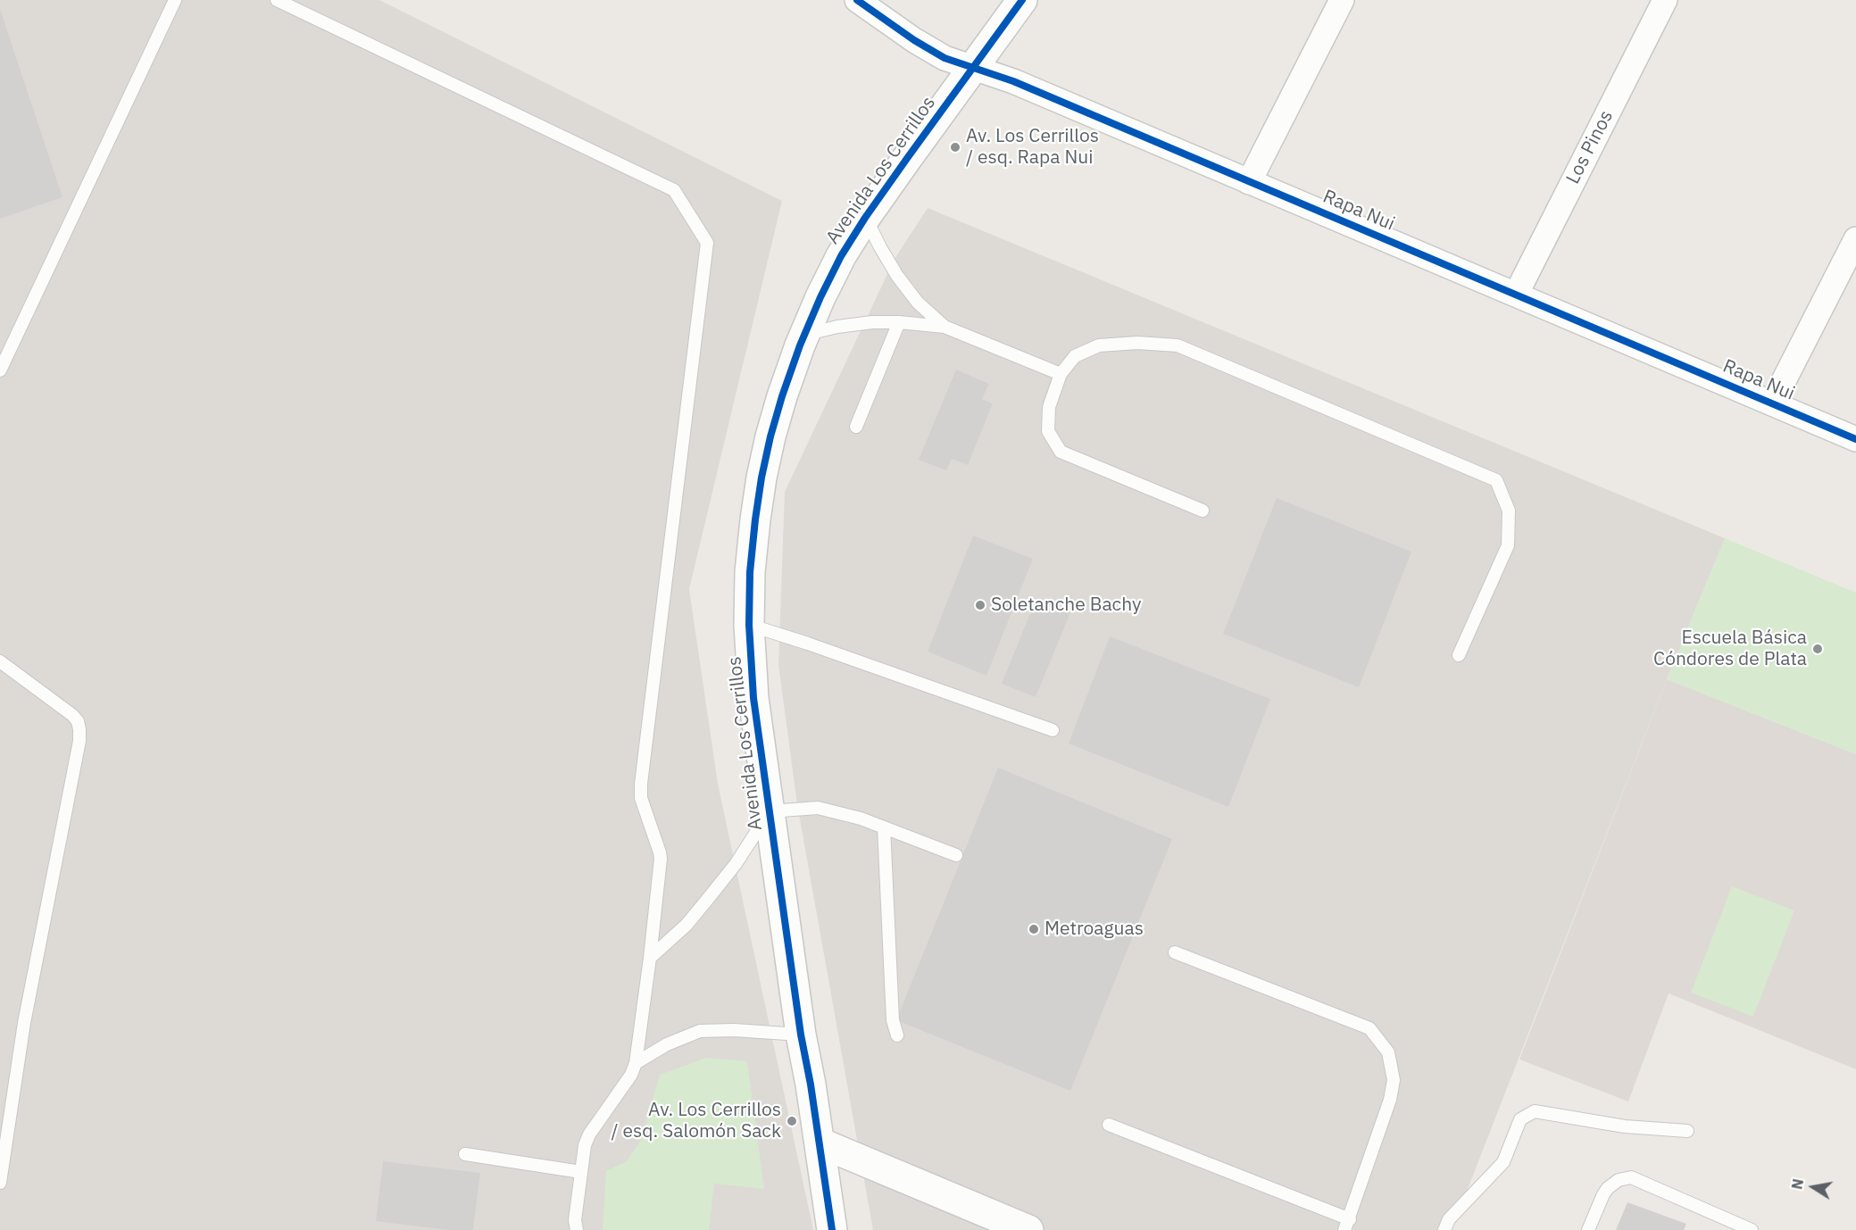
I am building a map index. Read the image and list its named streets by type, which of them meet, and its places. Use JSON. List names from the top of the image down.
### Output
{
  "streets": {
    "street": ["Los Pinos", "Avenida Los Cerrillos", "Rapa Nui"]
  },
  "crossings": [
    ["Los Pinos", "Rapa Nui"],
    ["Avenida Los Cerrillos", "Rapa Nui"]
  ],
  "places": [
    "Av. Los Cerrillos / esq. Rapa Nui",
    "Soletanche Bachy",
    "Escuela Básica Cóndores de Plata",
    "Metroaguas",
    "Av. Los Cerrillos / esq. Salomón Sack"
  ],
  "north": "left"
}
